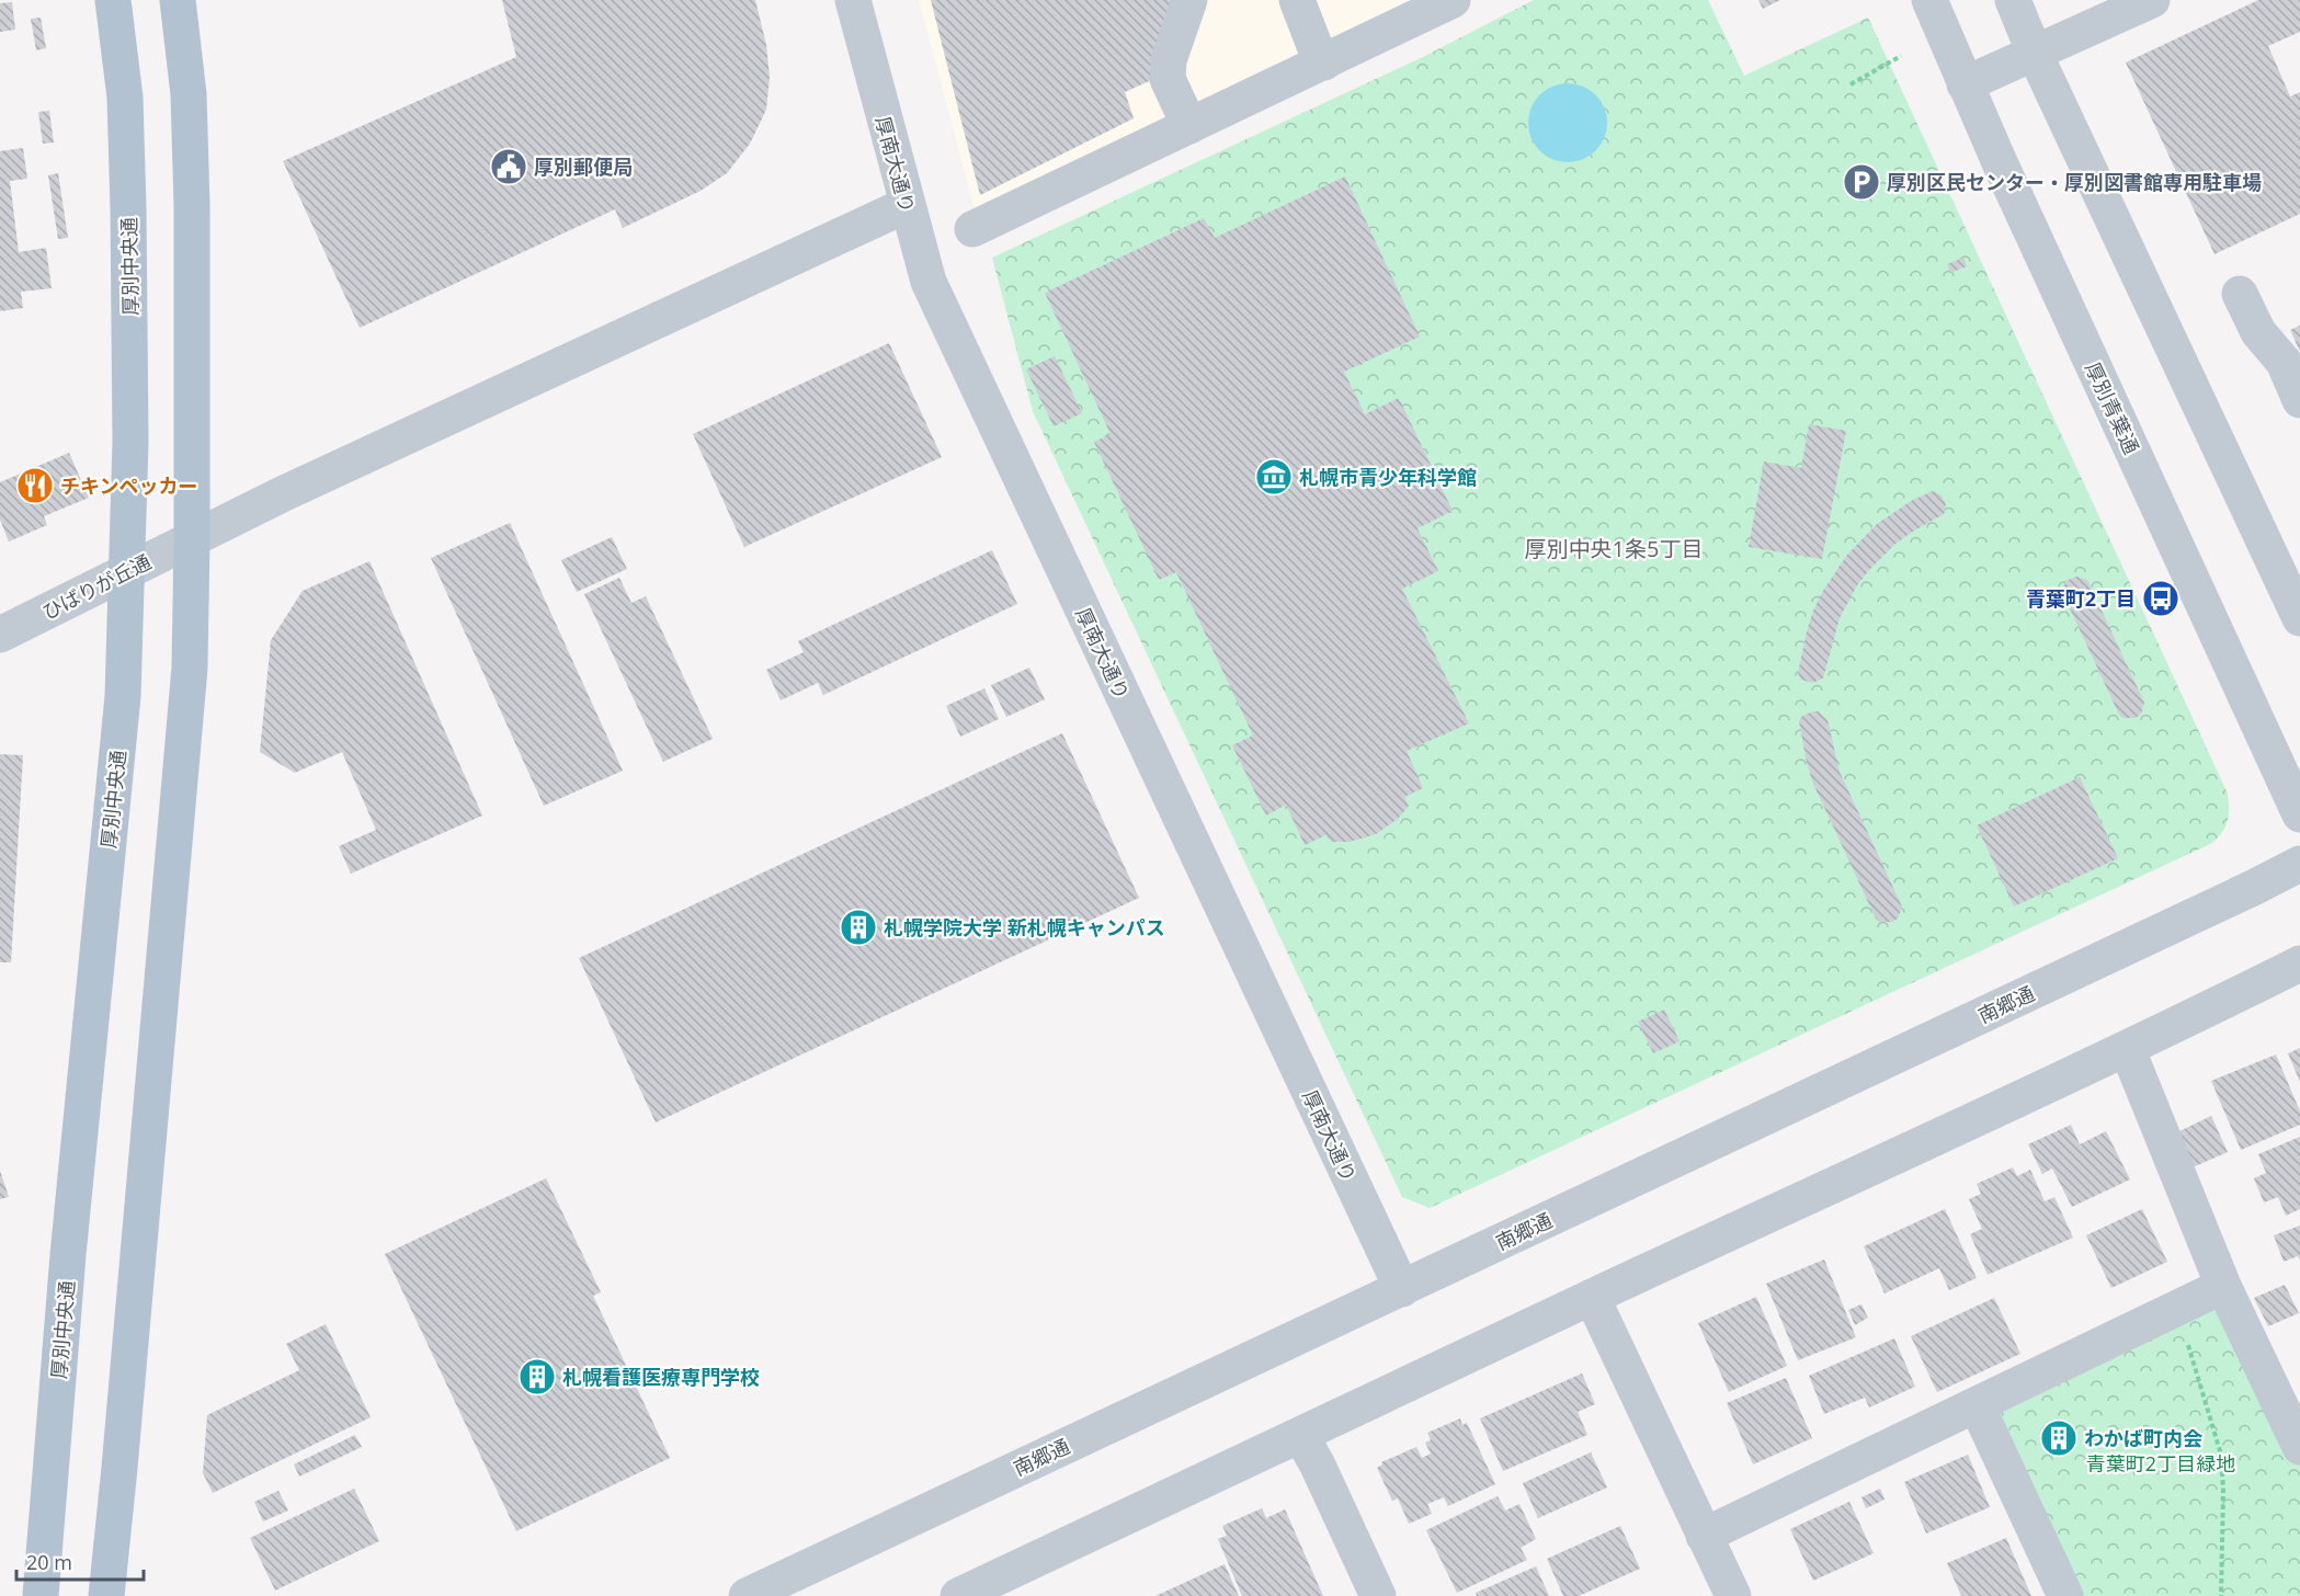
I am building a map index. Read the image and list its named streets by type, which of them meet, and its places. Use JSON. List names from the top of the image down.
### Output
{
  "streets": {
    "main road": ["厚別中央通"],
    "street": [
      "厚南大通り",
      "厚別青葉通",
      "ひばりが丘通",
      "南郷通"
    ]
  },
  "crossings": [
    ["厚南大通り", "ひばりが丘通"],
    ["厚南大通り", "南郷通"],
    ["厚別中央通", "ひばりが丘通"]
  ],
  "districts": ["厚別中央1条5丁目"],
  "parks": ["青葉町2丁目緑地"],
  "places": {
    "public building": ["厚別郵便局"],
    "parking": ["厚別区民センター・厚別図書館専用駐車場"],
    "museum": ["札幌市青少年科学館"],
    "restaurant": ["チキンペッカー"],
    "bus stop": ["青葉町2丁目"],
    "building": ["札幌学院大学 新札幌キャンパス", "札幌看護医療専門学校", "わかば町内会"]
  },
  "scale_bar": "20 m"
}
